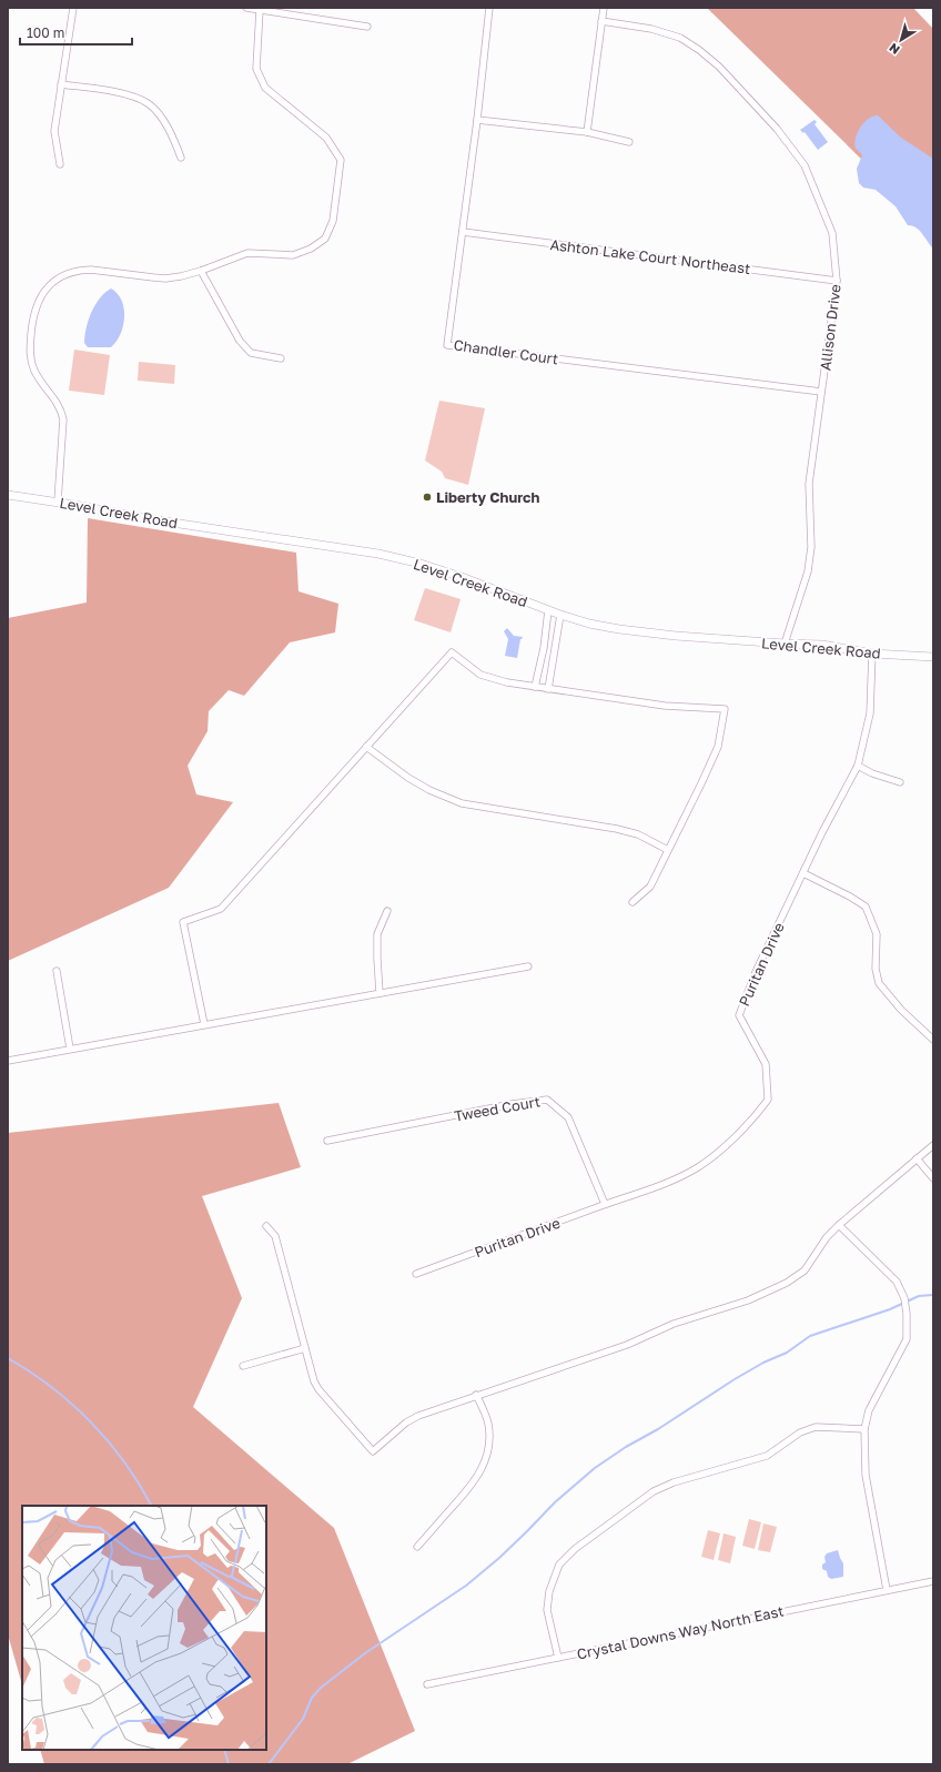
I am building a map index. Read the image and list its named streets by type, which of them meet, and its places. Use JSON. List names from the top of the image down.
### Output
{
  "streets": {
    "street": [
      "Ashton Lake Court Northeast",
      "Allison Drive",
      "Chandler Court",
      "Level Creek Road",
      "Puritan Drive",
      "Tweed Court",
      "Crystal Downs Way North East"
    ]
  },
  "crossings": [
    ["Ashton Lake Court Northeast", "Allison Drive"],
    ["Ashton Lake Court Northeast", "Chandler Court"],
    ["Allison Drive", "Chandler Court"],
    ["Allison Drive", "Level Creek Road"],
    ["Level Creek Road", "Puritan Drive"],
    ["Puritan Drive", "Tweed Court"]
  ],
  "places": ["Liberty Church"],
  "scale_bar": "100 m",
  "north": "bottom left"
}
